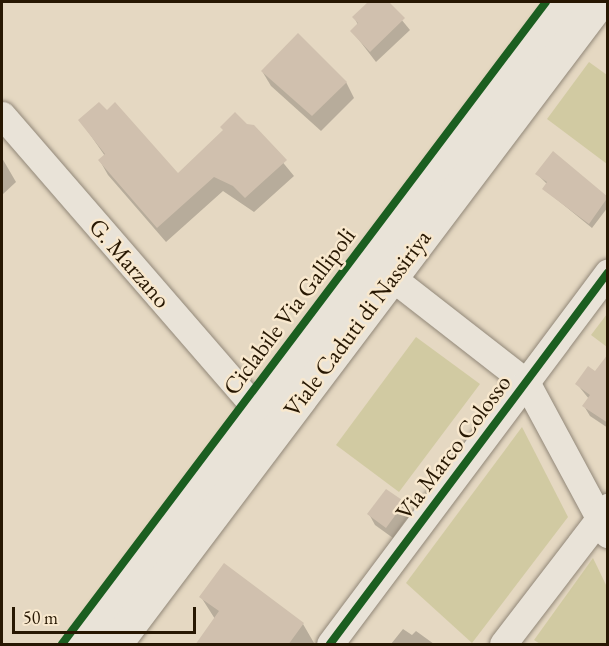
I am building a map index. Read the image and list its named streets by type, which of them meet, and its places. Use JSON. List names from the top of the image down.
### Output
{
  "streets": {
    "main road": ["Viale Caduti di Nassiriya"],
    "street": ["G. Marzano", "Via Marco Colosso"],
    "cycle path": ["Ciclabile Via Gallipoli"]
  },
  "crossings": [
    ["G. Marzano", "Viale Caduti di Nassiriya"]
  ],
  "scale_bar": "50 m"
}
